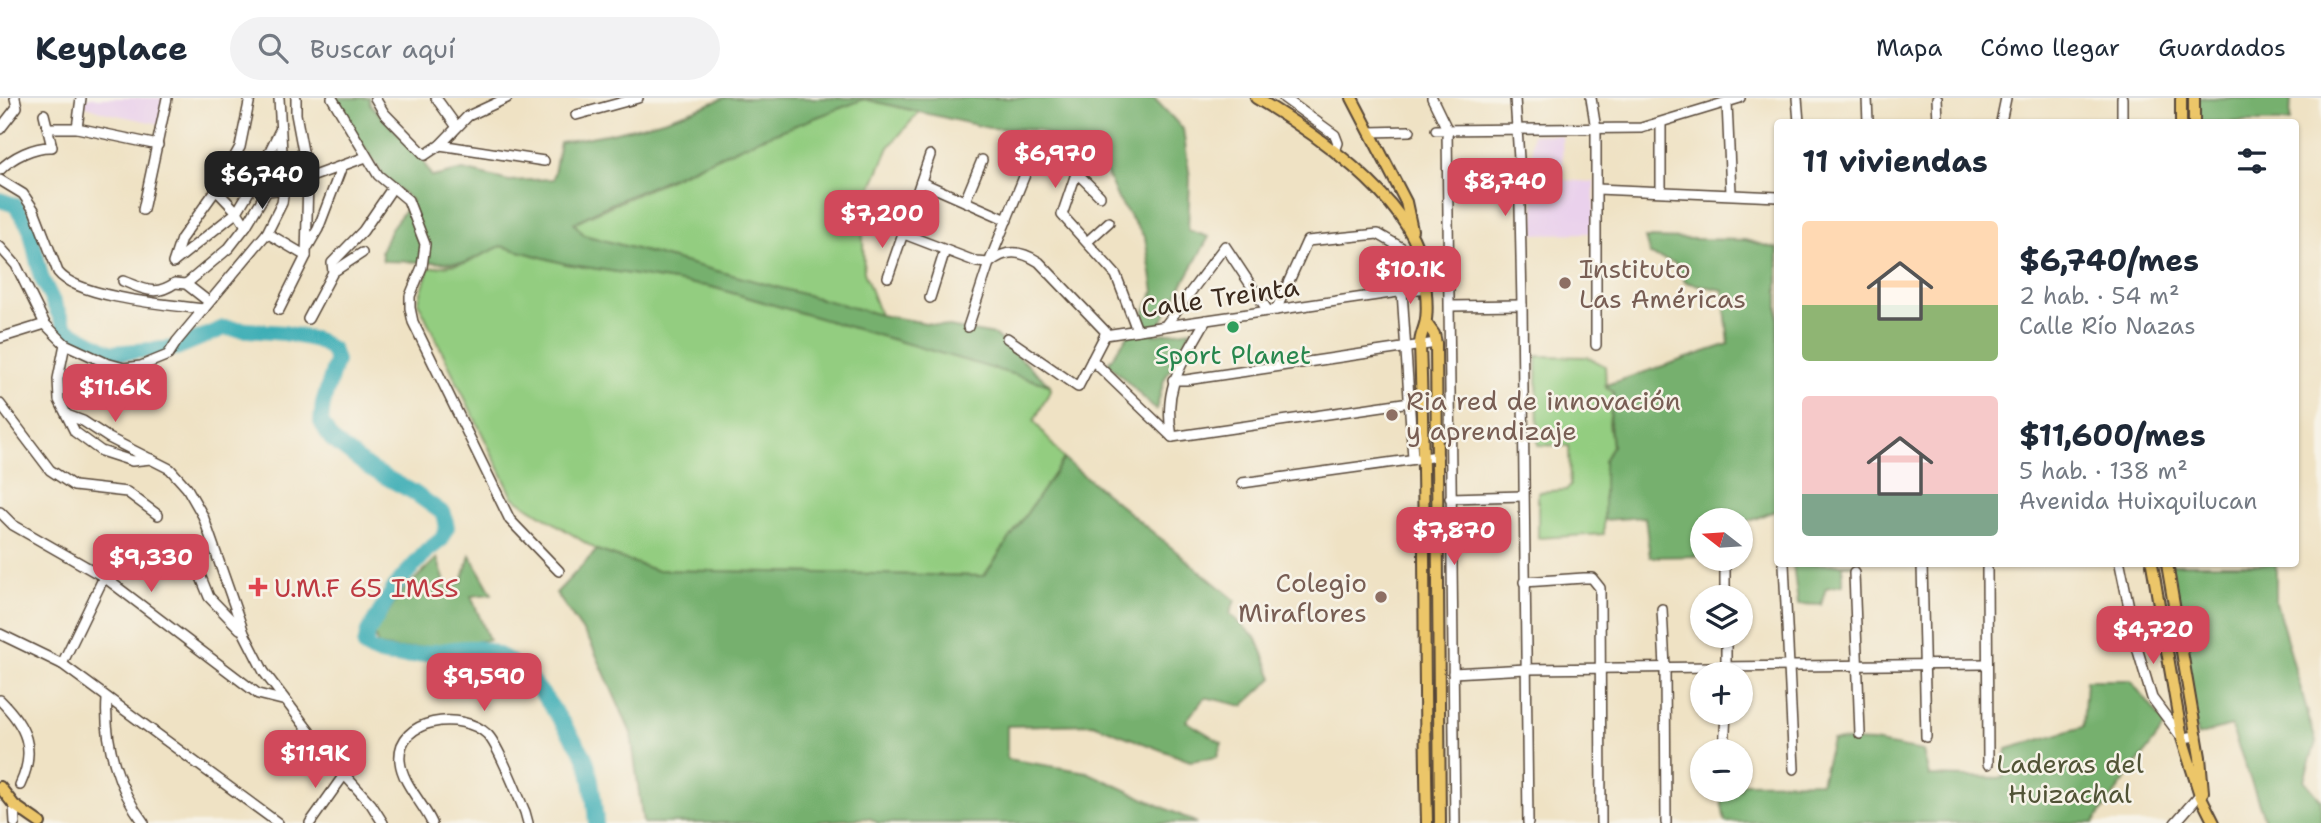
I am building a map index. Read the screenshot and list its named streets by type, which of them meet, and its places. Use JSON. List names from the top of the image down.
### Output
{
  "streets": {
    "street": ["Calle Treinta"]
  },
  "parks": ["Laderas del Huizachal"],
  "places": {
    "other": [
      "Instituto Las Américas",
      "Sport Planet",
      "Ria red de innovación y aprendizaje",
      "Colegio Miraflores"
    ],
    "health": ["U.M.F 65 IMSS"]
  },
  "north": "left",
  "page": {
    "header": "Keyplace",
    "search": "Buscar aquí",
    "nav": ["Mapa", "Cómo llegar", "Guardados"],
    "heading": "11 viviendas",
    "price": [
      "$6,970",
      "$6,740",
      "$8,740",
      "$7,200",
      "$10.1K",
      "$11.6K",
      "$7,870",
      "$9,330",
      "$4,720",
      "$9,590",
      "$11.9K"
    ],
    "list": [
      {
        "name": "$6,740/mes",
        "note": "2 hab. · 54 m² · Calle Río Nazas"
      },
      {
        "name": "$11,600/mes",
        "note": "5 hab. · 138 m² · Avenida Huixquilucan"
      }
    ],
    "map_buttons": ["+", "−"]
  }
}
